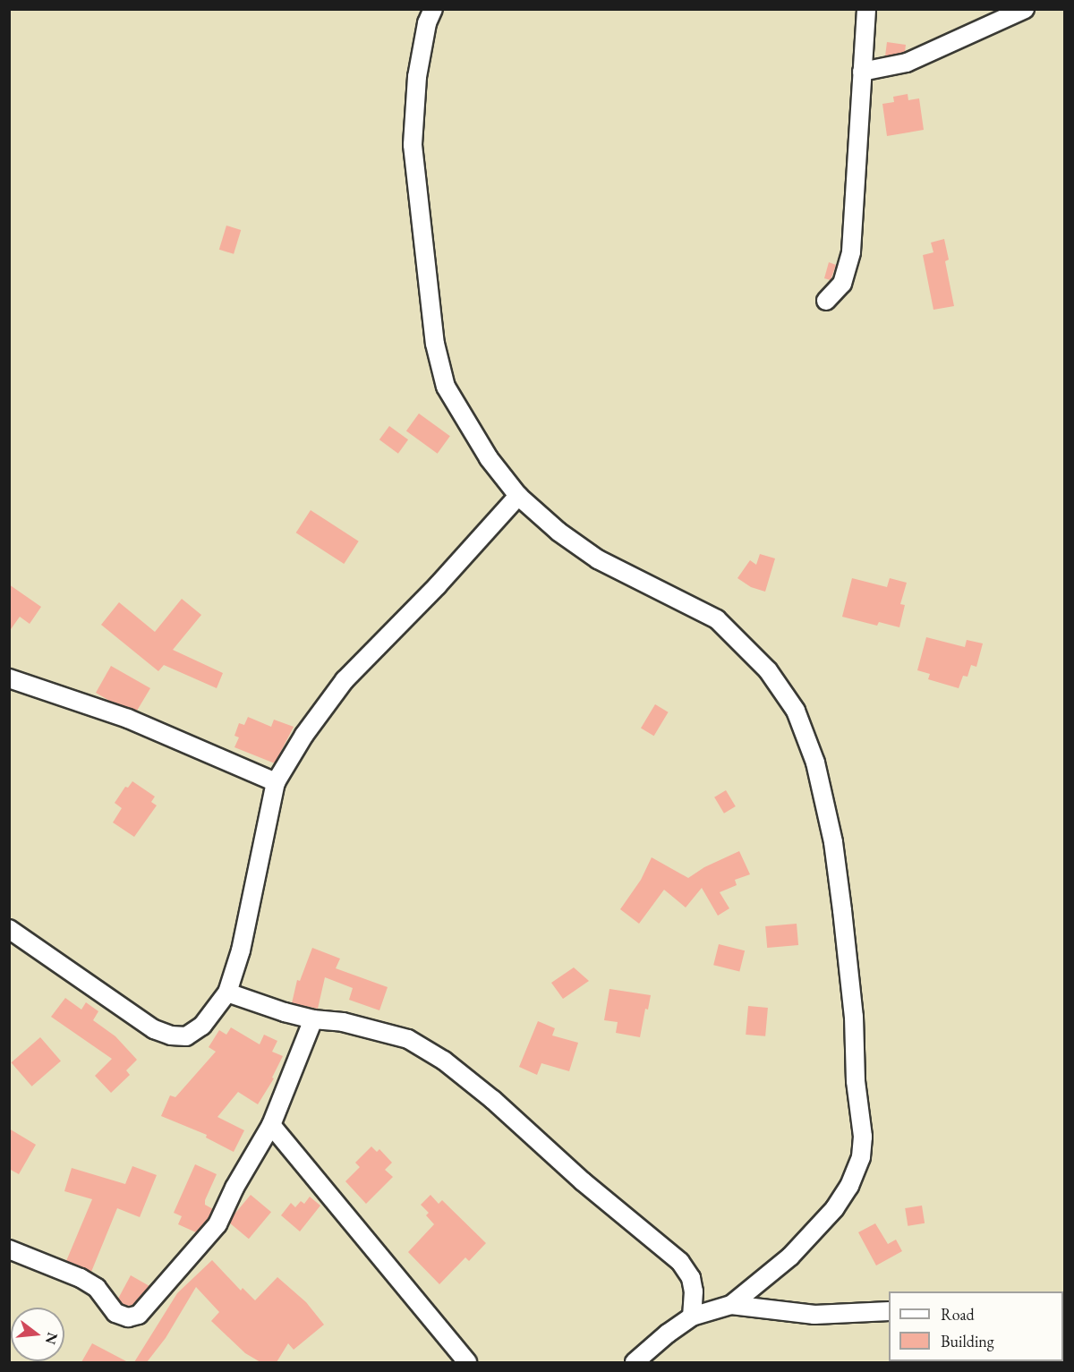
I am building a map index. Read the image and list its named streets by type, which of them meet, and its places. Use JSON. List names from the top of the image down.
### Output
{
  "legend": ["Road", "Building"],
  "north": "right"
}
